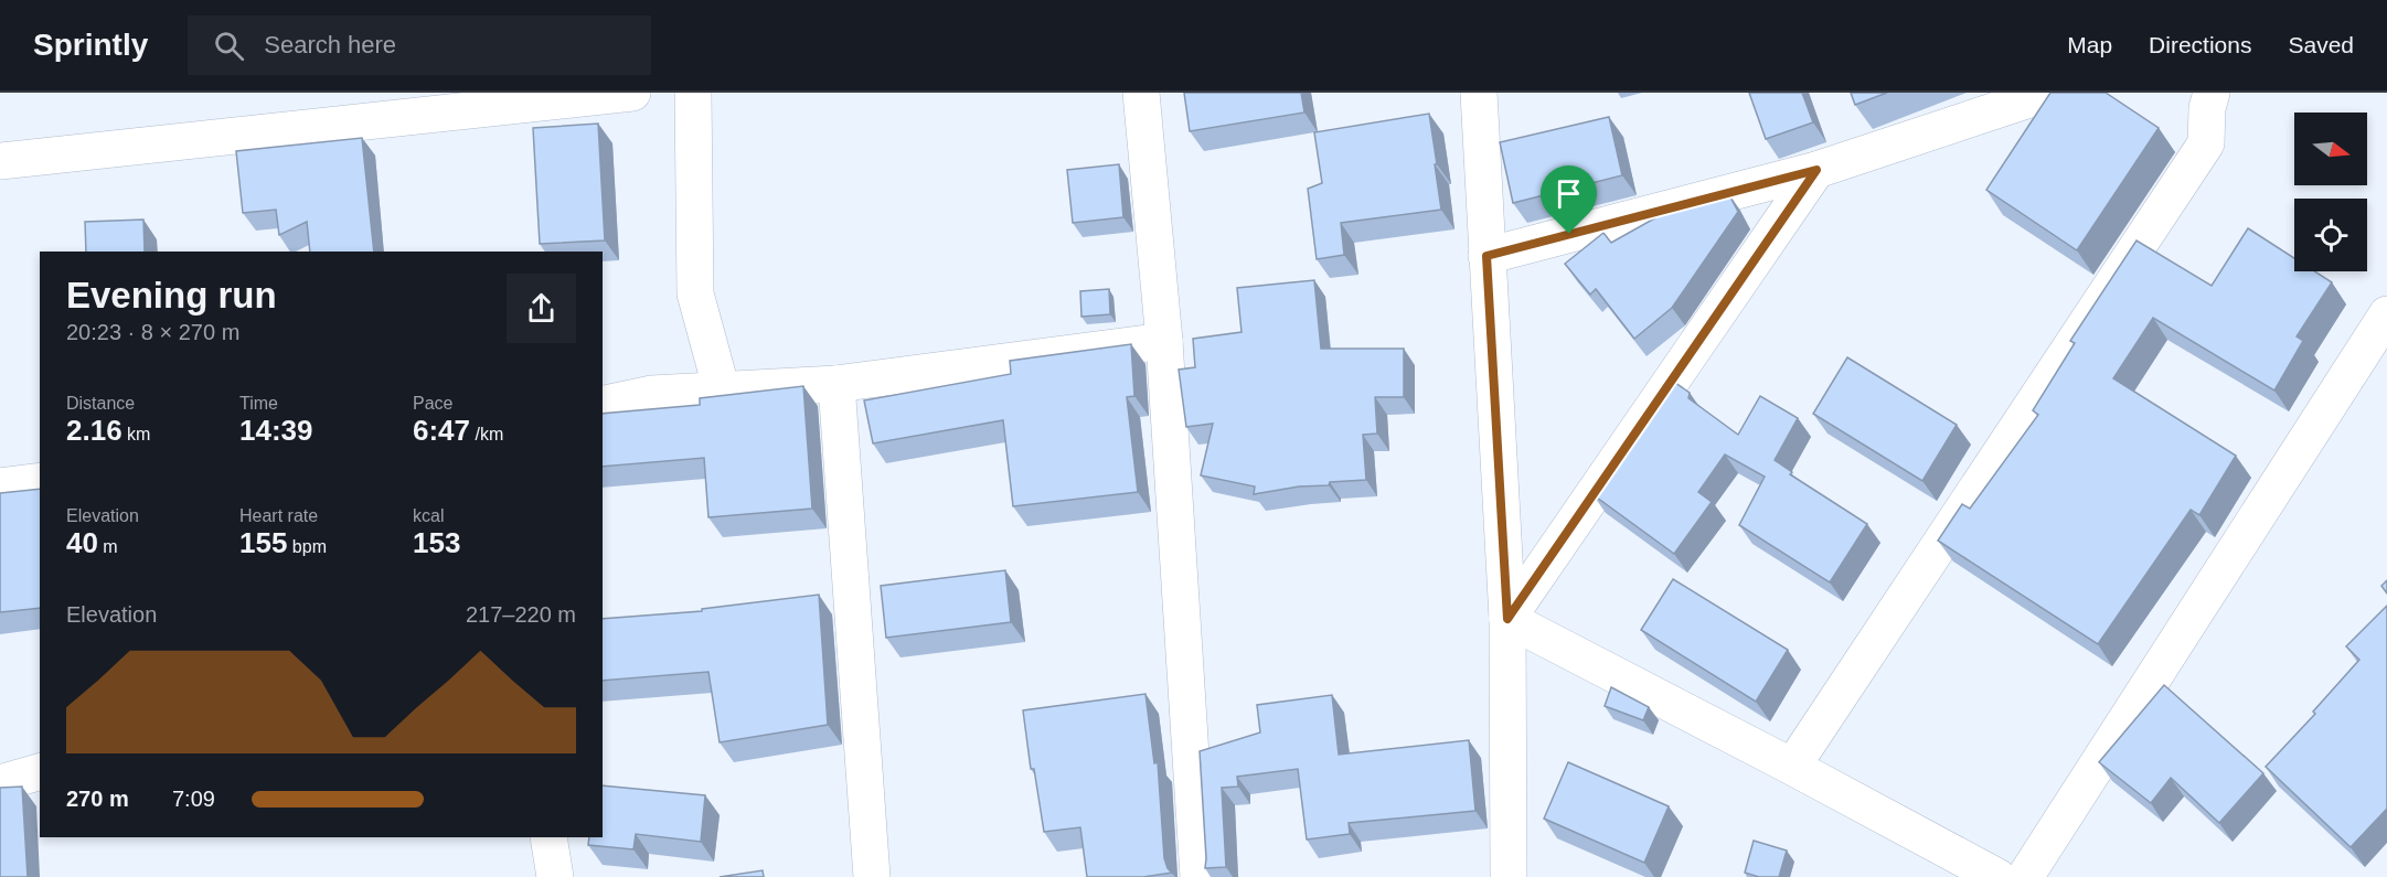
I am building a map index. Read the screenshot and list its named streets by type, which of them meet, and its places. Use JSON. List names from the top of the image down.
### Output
{
  "north": "right",
  "page": {
    "header": "Sprintly",
    "search": "Search here",
    "nav": ["Map", "Directions", "Saved"],
    "heading": ["Evening run", "20:23 · 8 × 270 m"],
    "stats": [
      ["Distance", "2.16 km"],
      ["Time", "14:39"],
      ["Pace", "6:47 /km"],
      ["Elevation", "40 m"],
      ["Heart rate", "155 bpm"],
      ["kcal", "153"]
    ],
    "chart": ["Elevation", "217–220 m"],
    "list": [
      {
        "name": "270 m",
        "note": "7:09"
      }
    ]
  }
}
